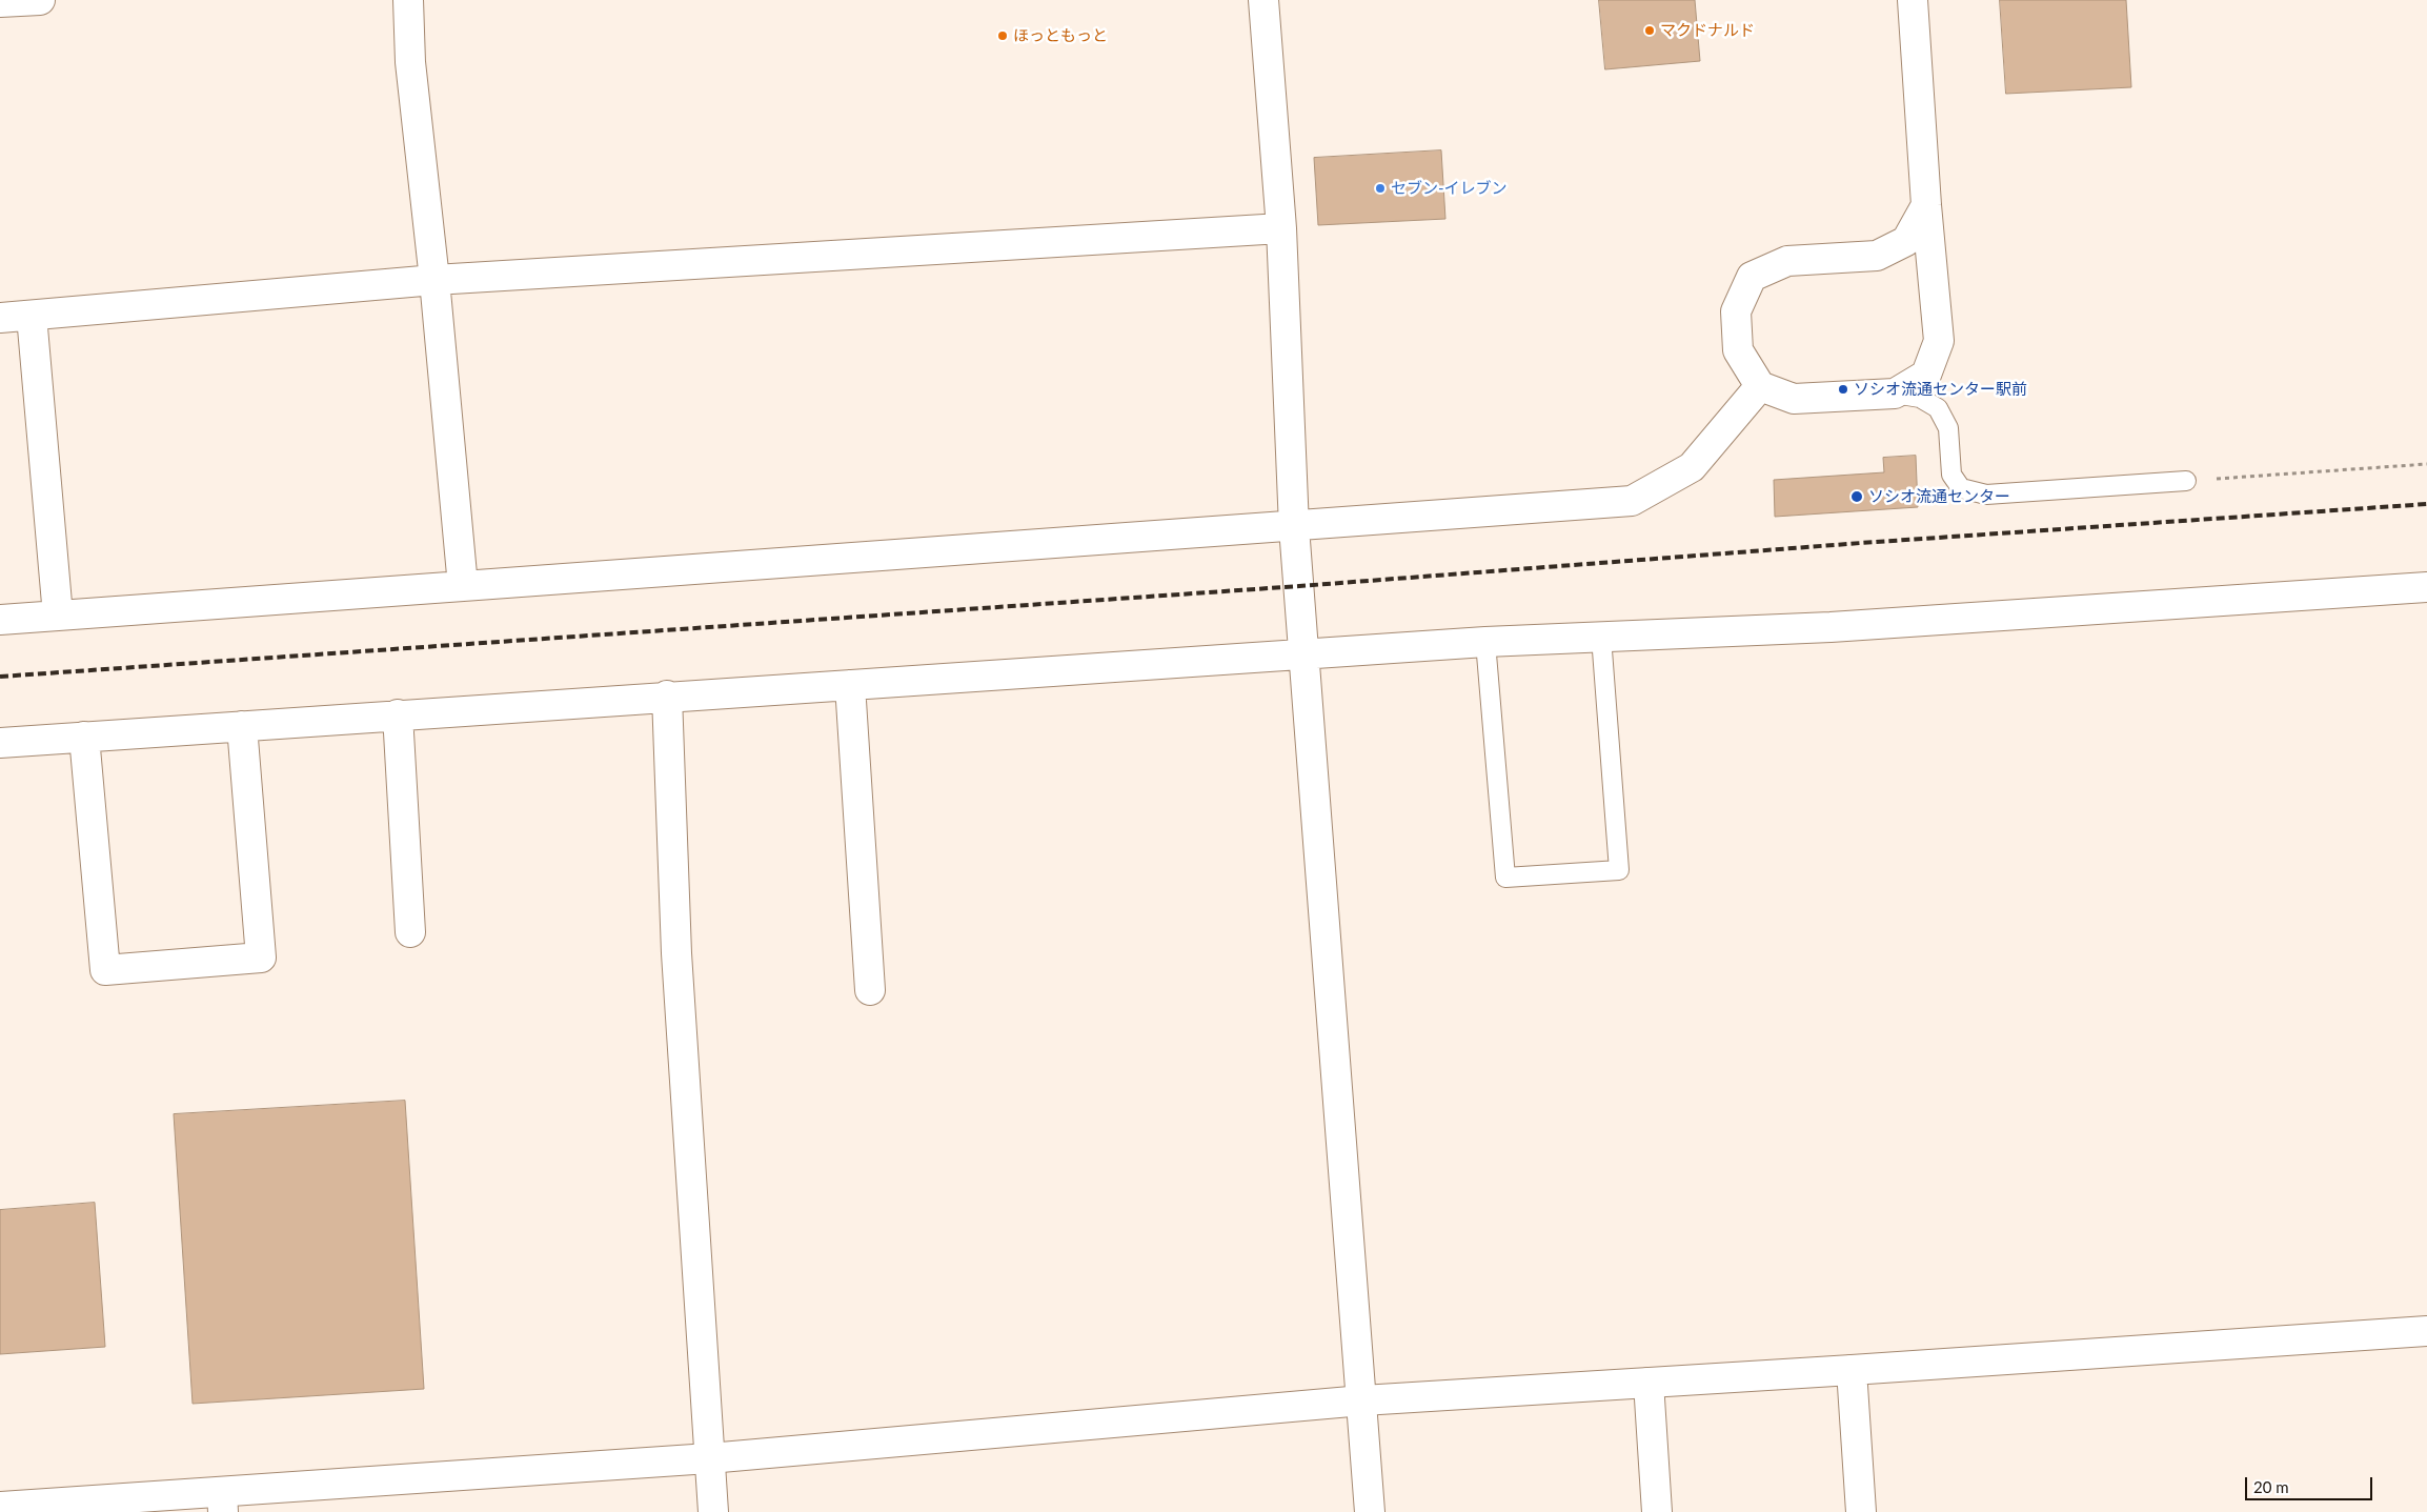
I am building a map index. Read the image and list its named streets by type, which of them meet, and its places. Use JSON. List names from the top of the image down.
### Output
{
  "places": [
    "マクドナルド",
    "ほっともっと",
    "セブン-イレブン",
    "ソシオ流通センター駅前",
    "ソシオ流通センター"
  ],
  "scale_bar": "20 m"
}
